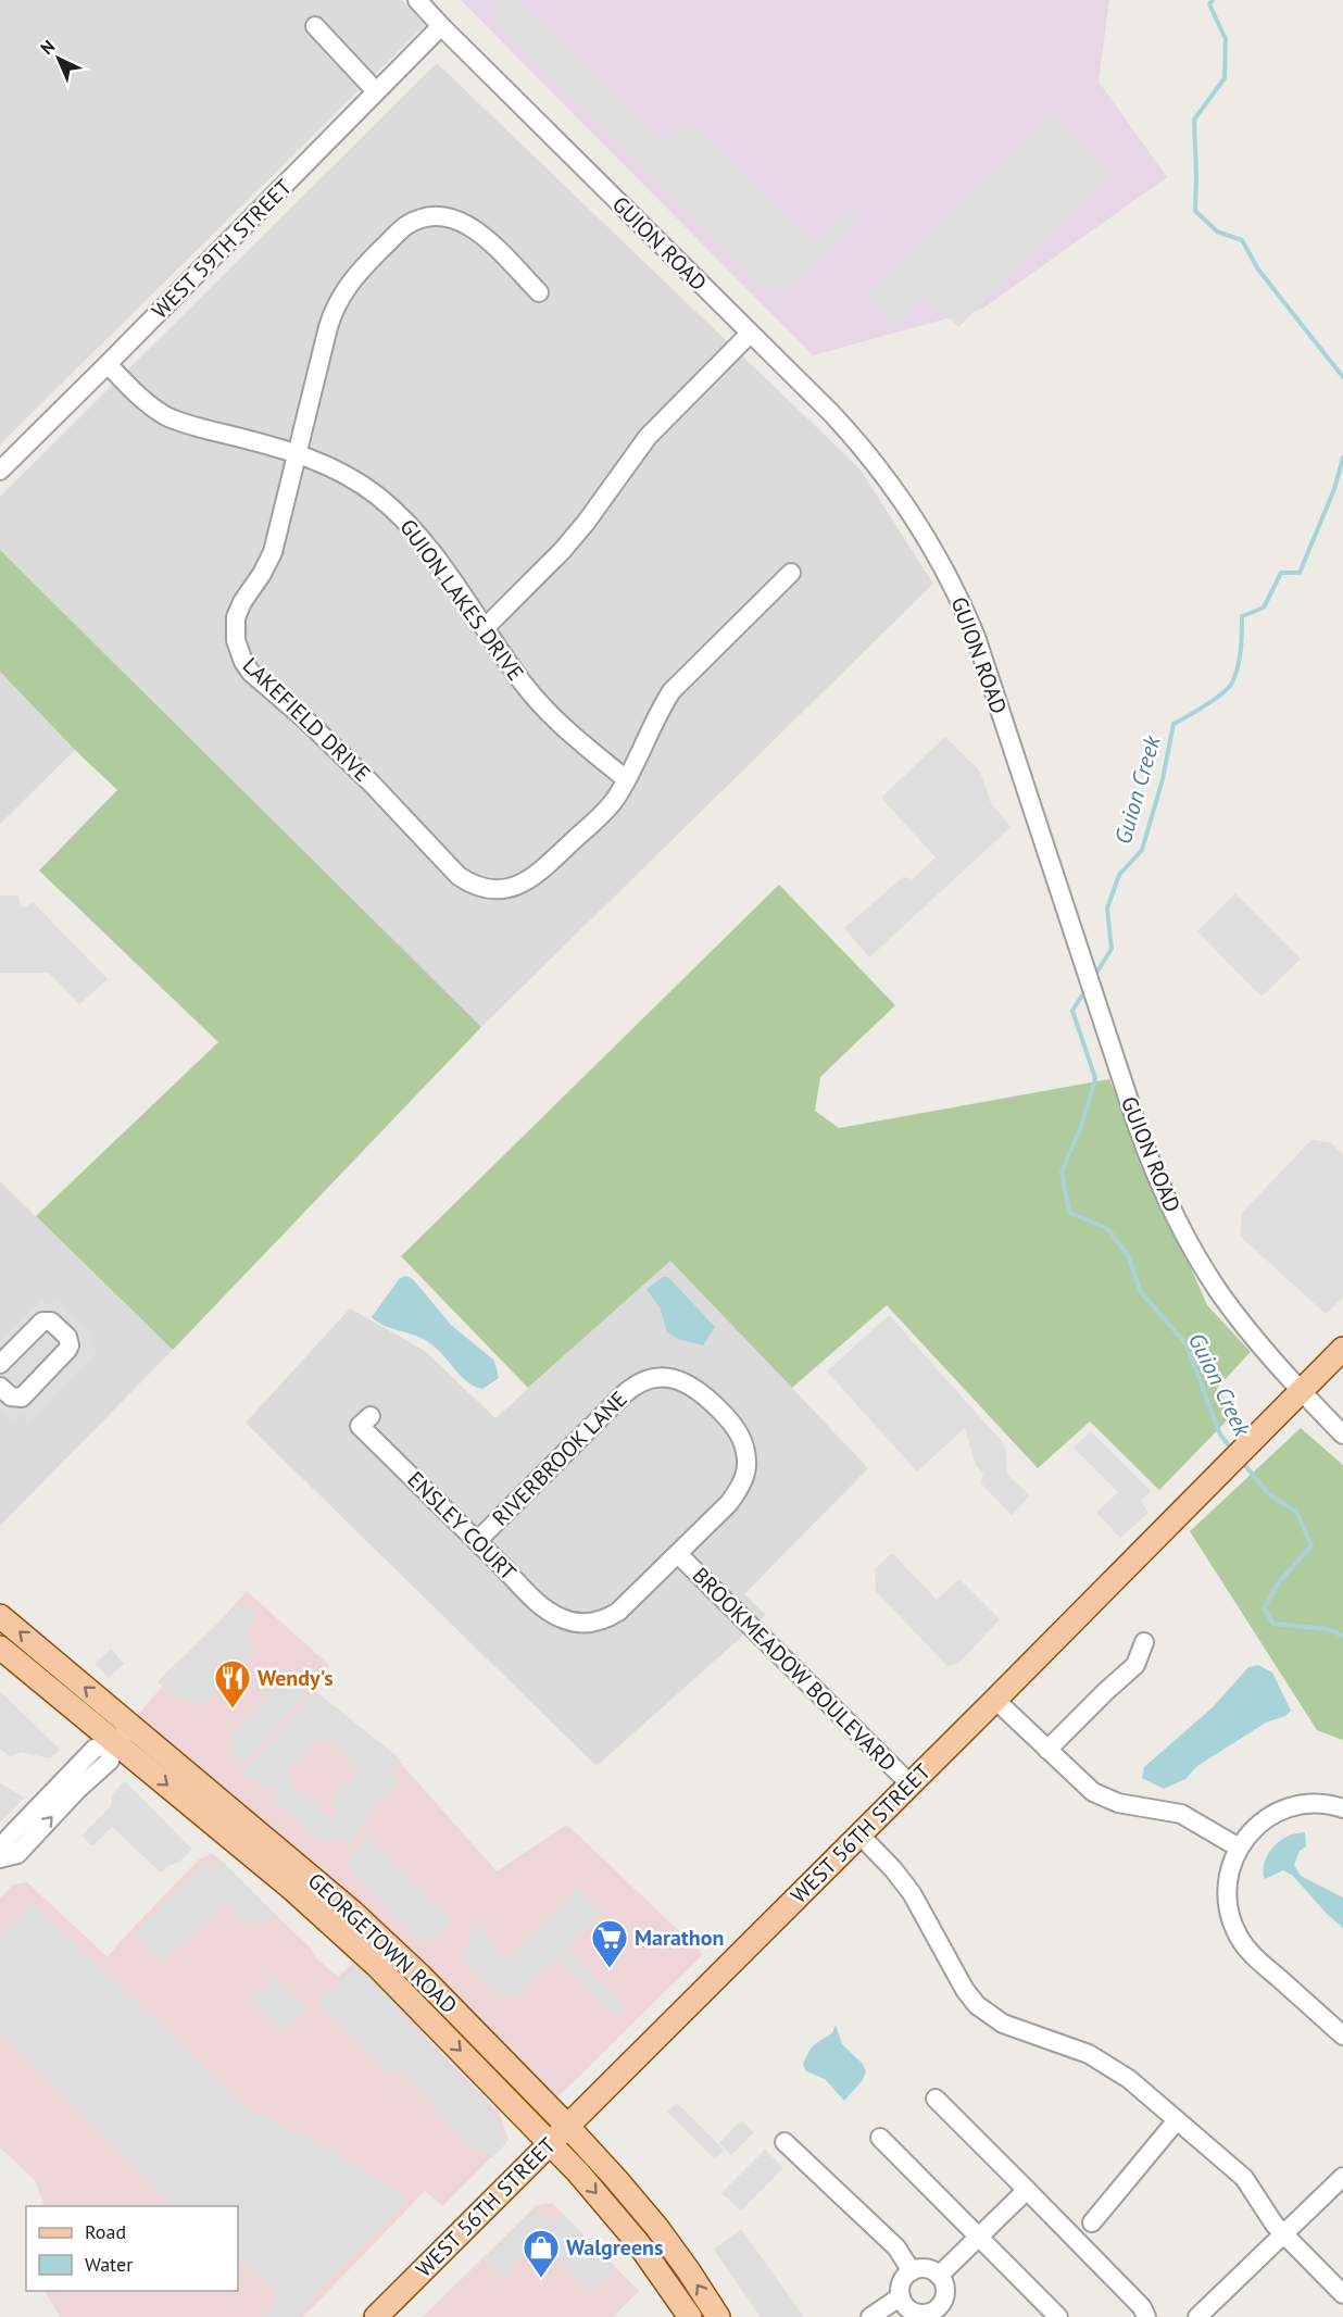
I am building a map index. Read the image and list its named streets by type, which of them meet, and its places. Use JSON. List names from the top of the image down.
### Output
{
  "streets": {
    "main road": ["WEST 56TH STREET", "GEORGETOWN ROAD"],
    "street": [
      "GUION ROAD",
      "WEST 59TH STREET",
      "GUION LAKES DRIVE",
      "LAKEFIELD DRIVE",
      "RIVERBROOK LANE",
      "ENSLEY COURT",
      "BROOKMEADOW BOULEVARD"
    ]
  },
  "crossings": [
    ["GUION ROAD", "WEST 59TH STREET"],
    ["GUION ROAD", "WEST 56TH STREET"],
    ["WEST 59TH STREET", "GUION LAKES DRIVE"],
    ["GUION LAKES DRIVE", "LAKEFIELD DRIVE"],
    ["RIVERBROOK LANE", "ENSLEY COURT"],
    ["RIVERBROOK LANE", "BROOKMEADOW BOULEVARD"],
    ["BROOKMEADOW BOULEVARD", "WEST 56TH STREET"],
    ["WEST 56TH STREET", "GEORGETOWN ROAD"]
  ],
  "water": ["Guion Creek"],
  "places": {
    "restaurant": ["Wendy's"],
    "supermarket": ["Marathon"],
    "shop": ["Walgreens"]
  },
  "legend": ["Road", "Water"],
  "north": "top left"
}
